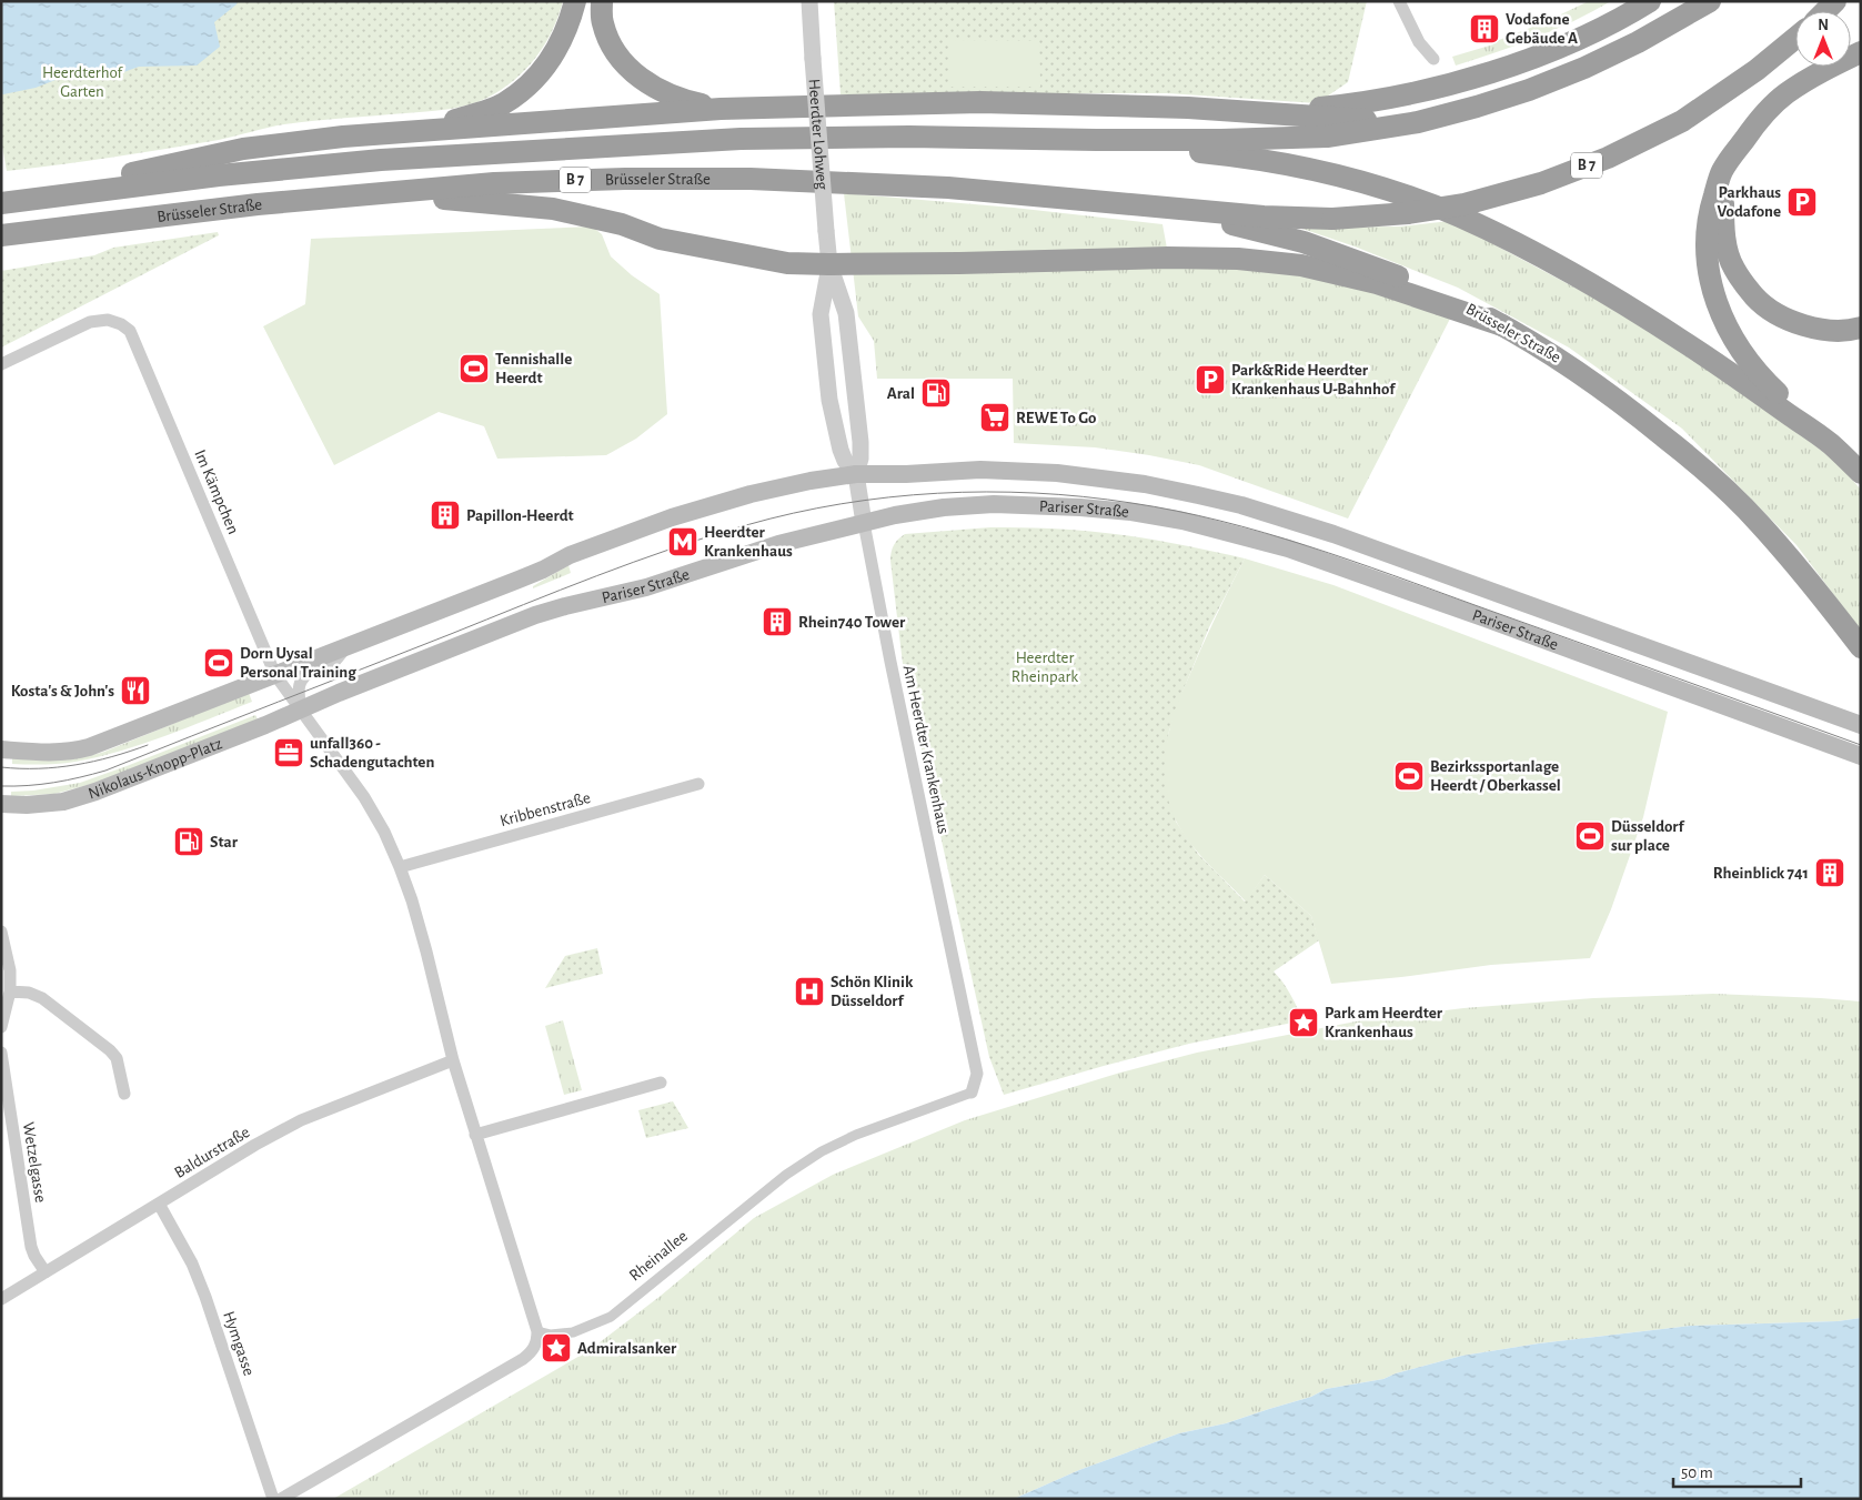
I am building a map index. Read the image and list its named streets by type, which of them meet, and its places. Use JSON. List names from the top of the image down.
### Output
{
  "streets": {
    "highway": ["B 7", "Brüsseler Straße"],
    "main road": ["Pariser Straße", "Nikolaus-Knopp-Platz"],
    "street": [
      "Heerdter Lohweg",
      "Im Kämpchen",
      "Am Heerdter Krankenhaus",
      "Kribbenstraße",
      "Baldurstraße",
      "Wetzelgasse",
      "Rheinallee",
      "Hymgasse"
    ]
  },
  "crossings": [
    ["Heerdter Lohweg", "Pariser Straße"],
    ["Heerdter Lohweg", "Am Heerdter Krankenhaus"],
    ["Im Kämpchen", "Pariser Straße"],
    ["Pariser Straße", "Am Heerdter Krankenhaus"],
    ["Pariser Straße", "Nikolaus-Knopp-Platz"],
    ["Am Heerdter Krankenhaus", "Rheinallee"],
    ["Baldurstraße", "Wetzelgasse"],
    ["Baldurstraße", "Hymgasse"]
  ],
  "parks": ["Heerdterhof Garten", "Heerdter Rheinpark"],
  "places": {
    "building": [
      "Vodafone Gebäude A",
      "Papillon-Heerdt",
      "Rhein740 Tower",
      "Rheinblick 741"
    ],
    "parking": ["Parkhaus Vodafone", "Park&Ride Heerdter Krankenhaus U-Bahnhof"],
    "sports": [
      "Tennishalle Heerdt",
      "Dorn Uysal Personal Training",
      "Bezirkssportanlage Heerdt / Oberkassel",
      "Düsseldorf sur place"
    ],
    "fuel station": ["Aral", "Star"],
    "supermarket": ["REWE To Go"],
    "metro station": ["Heerdter Krankenhaus"],
    "restaurant": ["Kosta's & John's"],
    "office": ["unfall360 - Schadengutachten"],
    "hospital": ["Schön Klinik Düsseldorf"],
    "place": ["Park am Heerdter Krankenhaus", "Admiralsanker"]
  },
  "scale_bar": "50 m",
  "north": "top"
}
